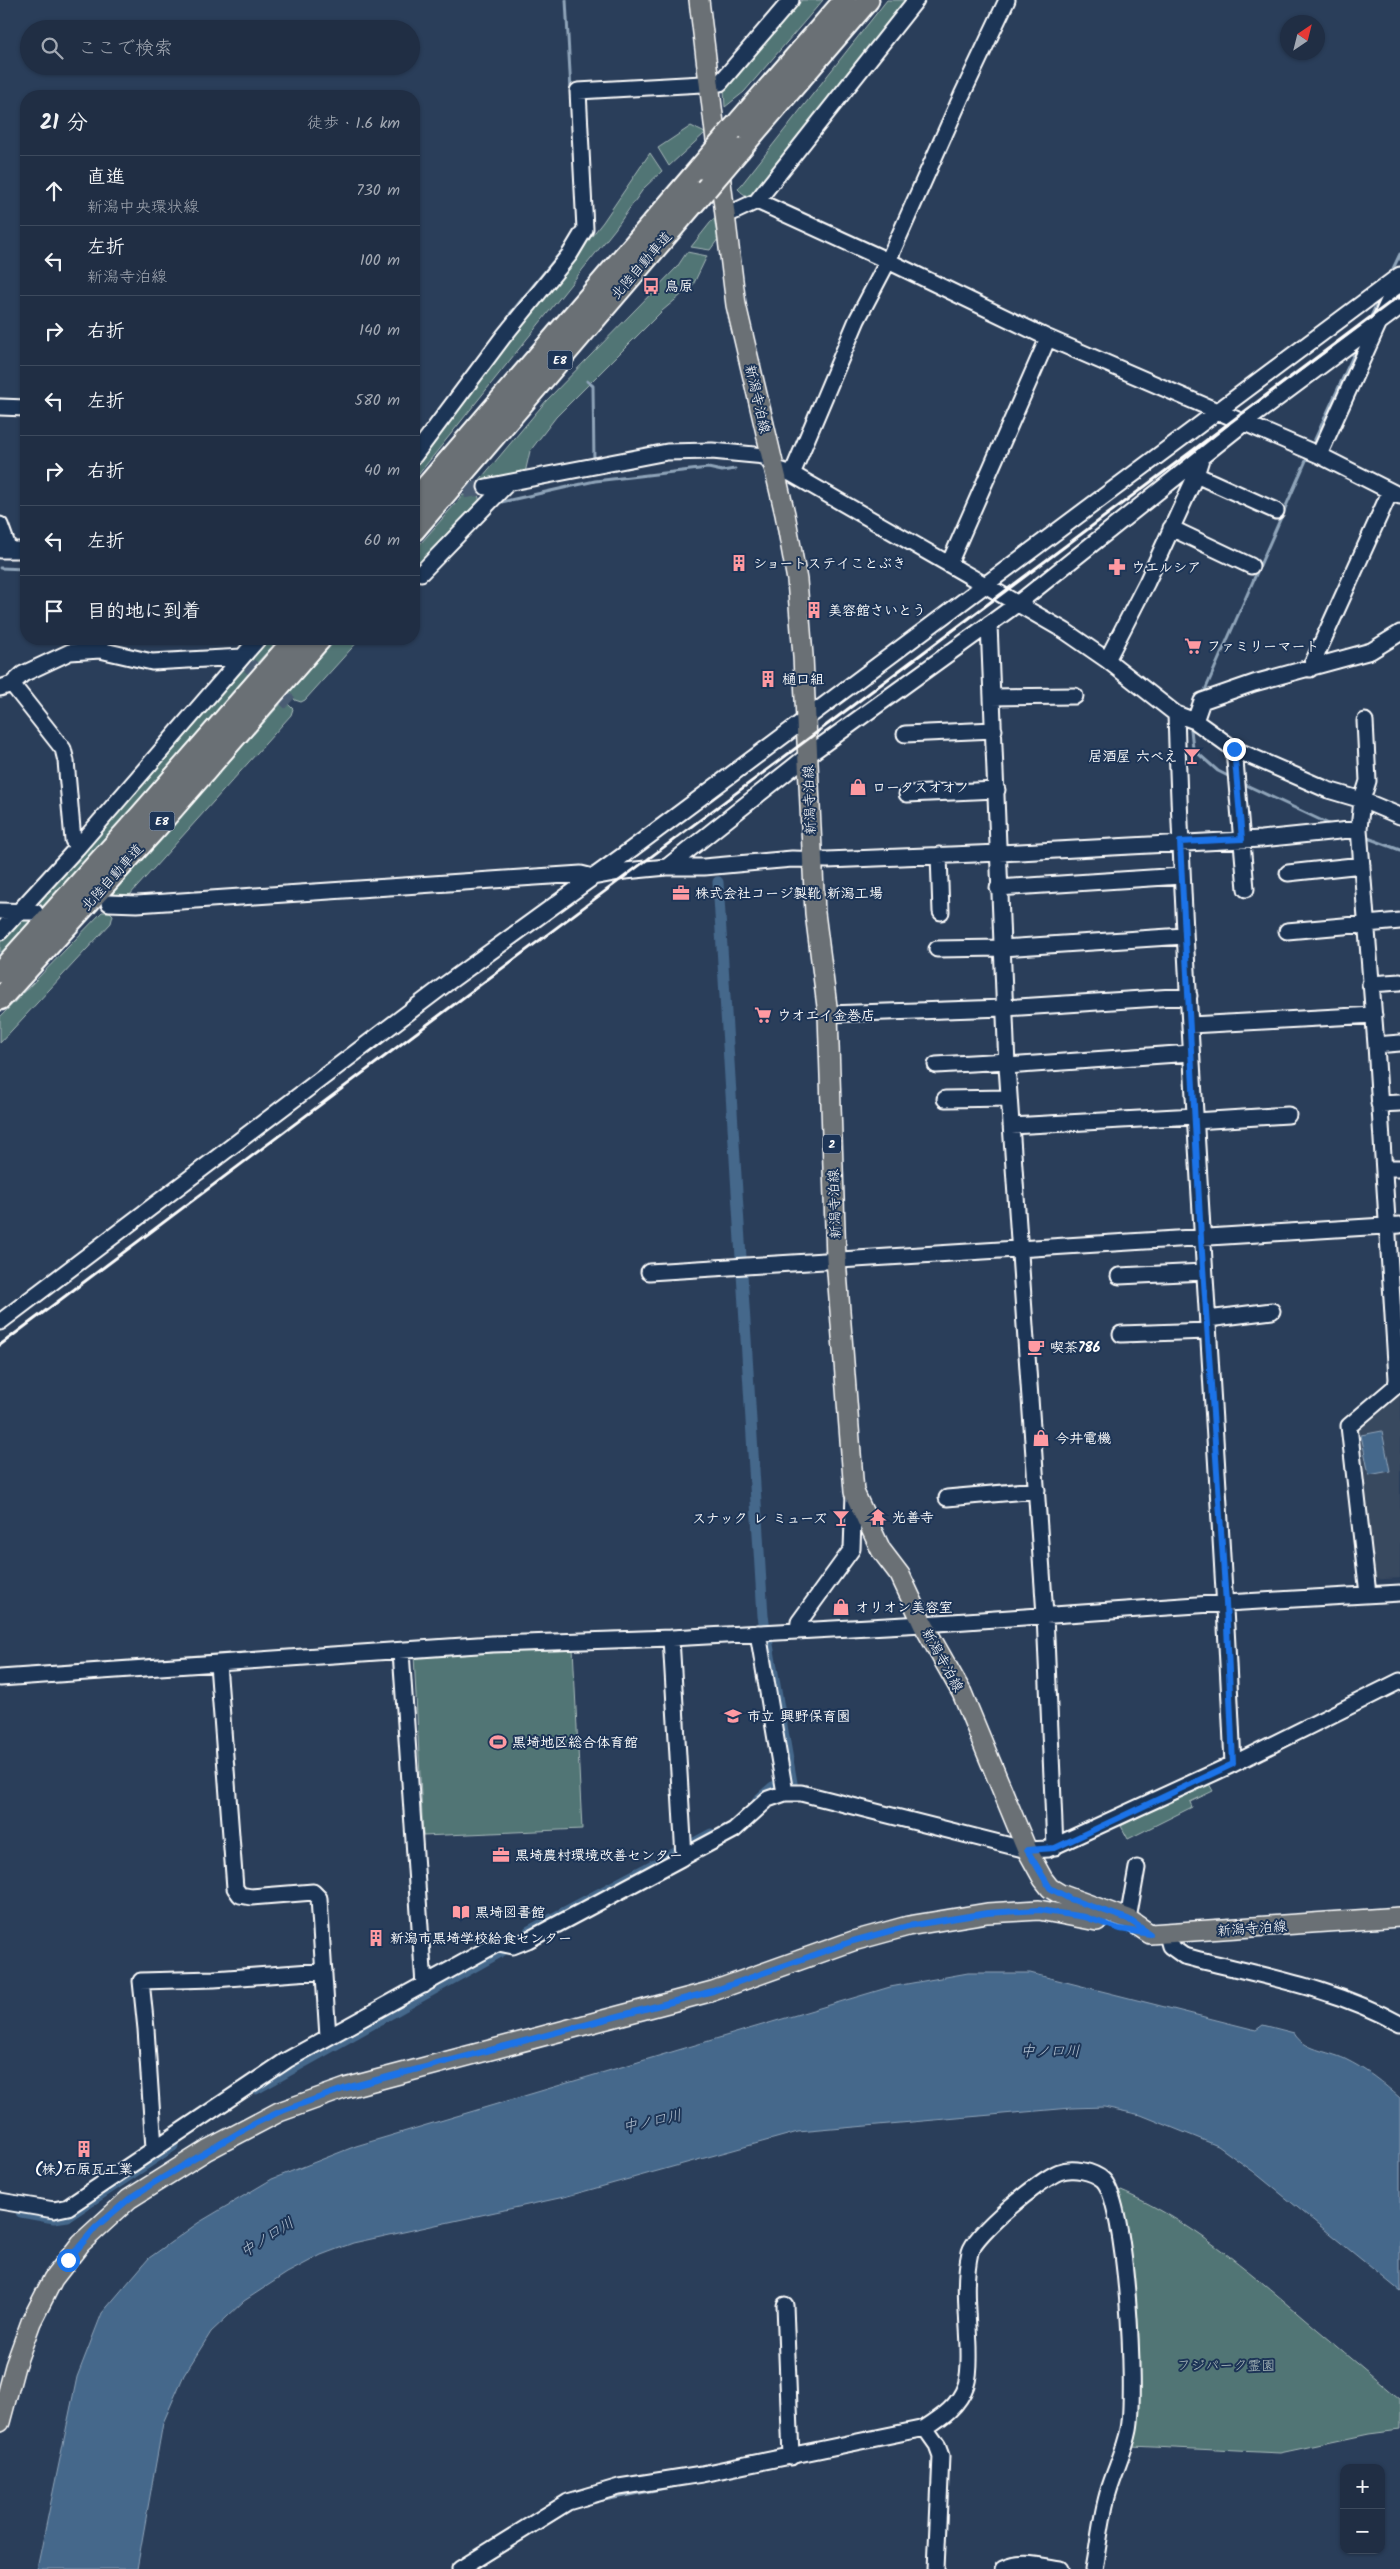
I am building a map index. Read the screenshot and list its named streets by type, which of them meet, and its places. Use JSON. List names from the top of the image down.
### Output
{
  "streets": {
    "highway": ["北陸自動車道", "E8"],
    "main road": ["新潟寺泊線", "2"]
  },
  "water": ["中ノ口川"],
  "parks": ["フジパーク霊園"],
  "places": {
    "bus stop": ["鳥原"],
    "building": [
      "ショートステイことぶき",
      "美容館さいとう",
      "樋口組",
      "新潟市黒埼学校給食センター",
      "(株)石原瓦工業"
    ],
    "pharmacy": ["ウエルシア"],
    "supermarket": ["ファミリーマート", "ウオエイ金巻店"],
    "bar": ["居酒屋 六べえ", "スナック レ ミューズ"],
    "shop": ["ロータスオオノ", "今井電機", "オリオン美容室"],
    "office": ["株式会社コージ製靴 新潟工場", "黒埼農村環境改善センター"],
    "cafe": ["喫茶786"],
    "temple": ["光善寺"],
    "school or university": ["市立 興野保育園"],
    "sports": ["黒埼地区総合体育館"],
    "library": ["黒埼図書館"]
  },
  "north": "top right",
  "page": {
    "search": "ここで検索",
    "heading": ["21 分", "徒歩 · 1.6 km"],
    "list": [
      ["直進", "新潟中央環状線", "730 m"],
      ["左折", "新潟寺泊線", "100 m"],
      ["右折", "140 m"],
      ["左折", "580 m"],
      ["右折", "40 m"],
      ["左折", "60 m"],
      "目的地に到着"
    ],
    "map_buttons": ["+", "−"]
  }
}
